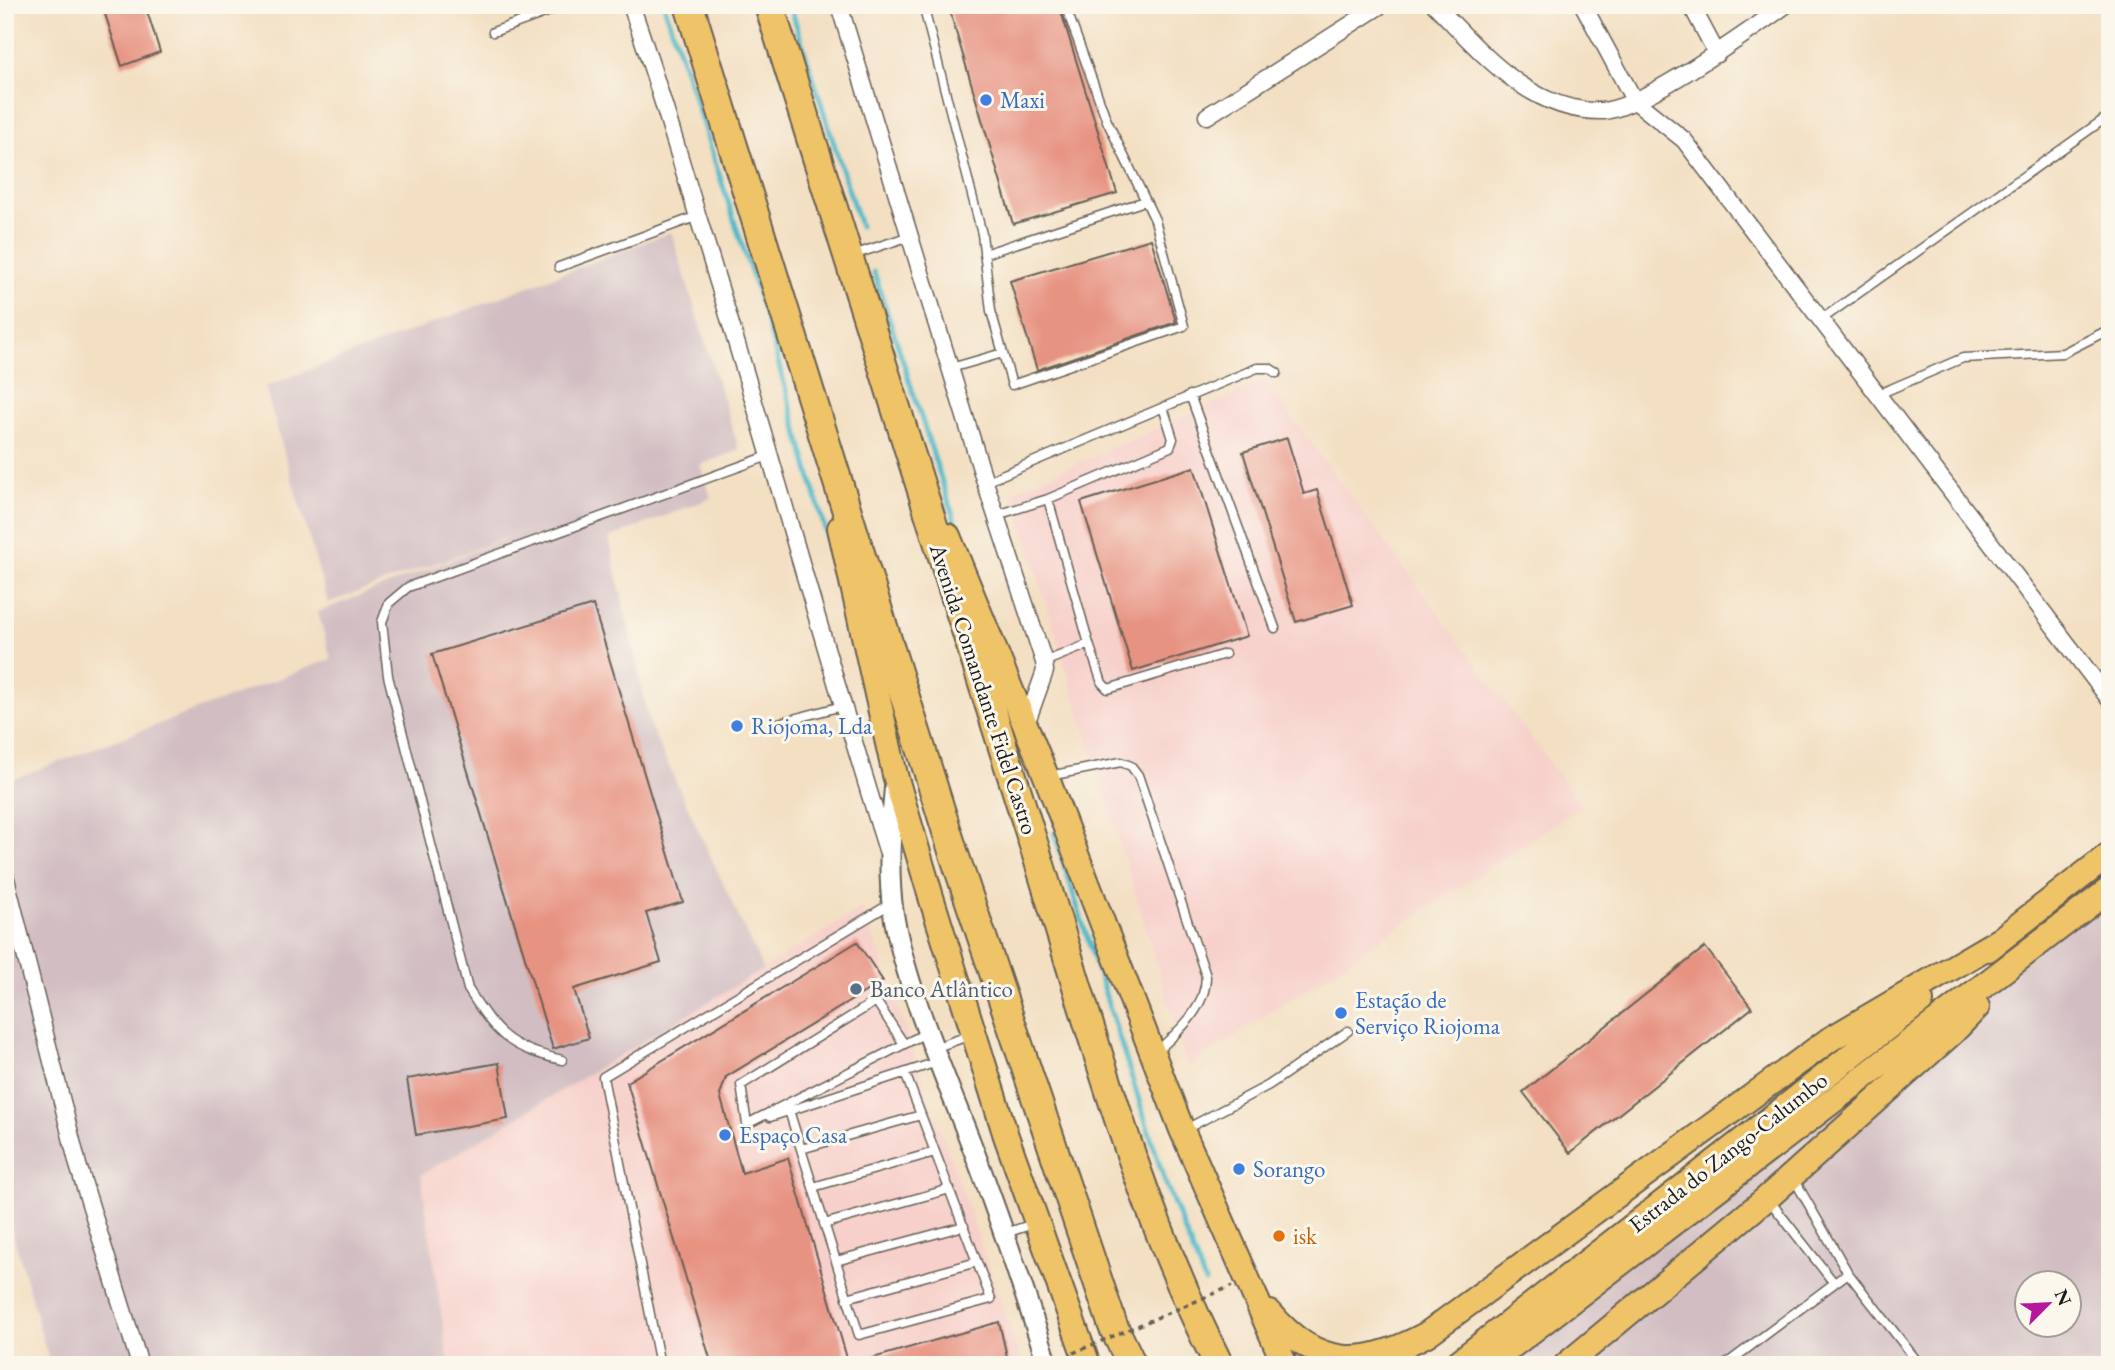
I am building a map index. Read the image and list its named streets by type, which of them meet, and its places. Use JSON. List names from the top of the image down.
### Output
{
  "streets": {
    "highway": ["Avenida Comandante Fidel Castro"],
    "main road": ["Estrada do Zango-Calumbo"]
  },
  "places": [
    "Maxi",
    "Riojoma, Lda",
    "Banco Atlântico",
    "Estação de Serviço Riojoma",
    "Espaço Casa",
    "Sorango",
    "isk"
  ],
  "north": "top right"
}
